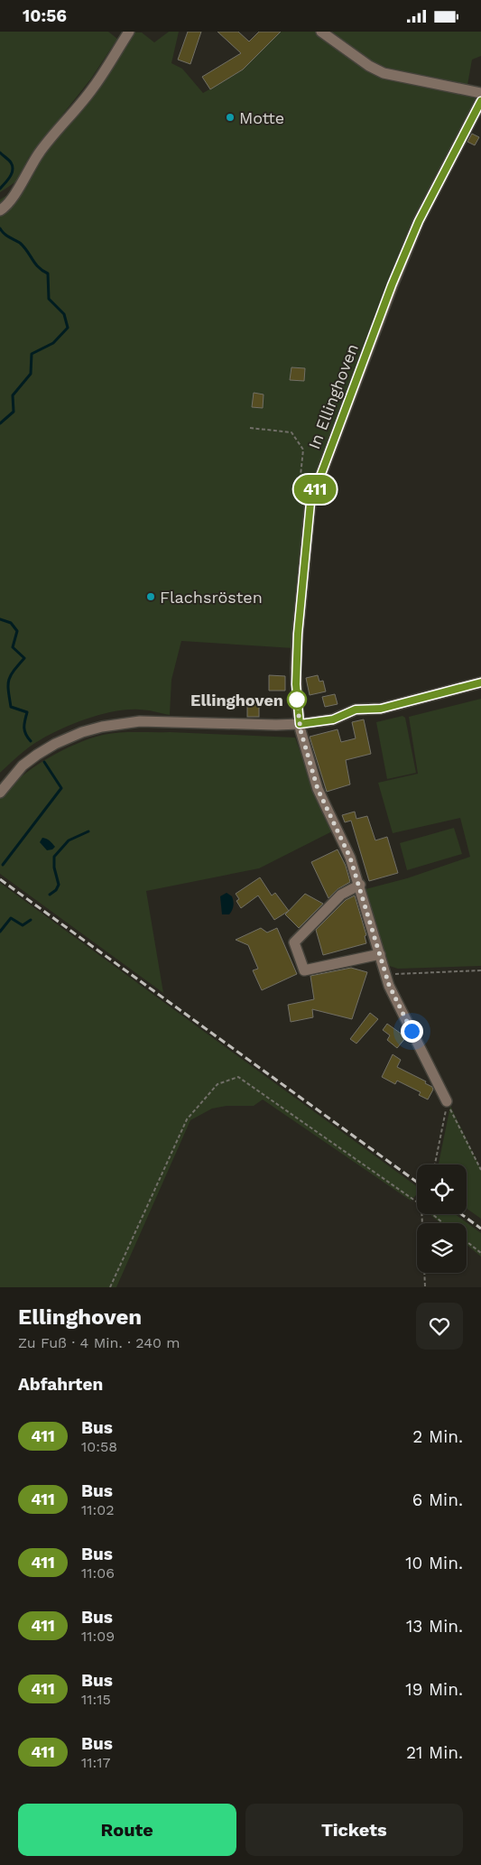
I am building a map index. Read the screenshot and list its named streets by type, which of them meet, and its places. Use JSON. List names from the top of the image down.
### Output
{
  "streets": {
    "street": ["In Ellinghoven"]
  },
  "places": ["Motte", "Flachsrösten", "Ellinghoven"],
  "lines": ["bus line 411"],
  "page": {
    "status": "10:56",
    "on_map": "411",
    "heading": [
      ["Ellinghoven", "Zu Fuß · 4 Min. · 240 m"],
      "Abfahrten"
    ],
    "list": [
      {
        "mark": "411",
        "name": "Bus",
        "note": "10:58",
        "value": "2 Min."
      },
      {
        "mark": "411",
        "name": "Bus",
        "note": "11:02",
        "value": "6 Min."
      },
      {
        "mark": "411",
        "name": "Bus",
        "note": "11:06",
        "value": "10 Min."
      },
      {
        "mark": "411",
        "name": "Bus",
        "note": "11:09",
        "value": "13 Min."
      },
      {
        "mark": "411",
        "name": "Bus",
        "note": "11:15",
        "value": "19 Min."
      },
      {
        "mark": "411",
        "name": "Bus",
        "note": "11:17",
        "value": "21 Min."
      }
    ],
    "buttons": ["Route", "Tickets"]
  }
}
